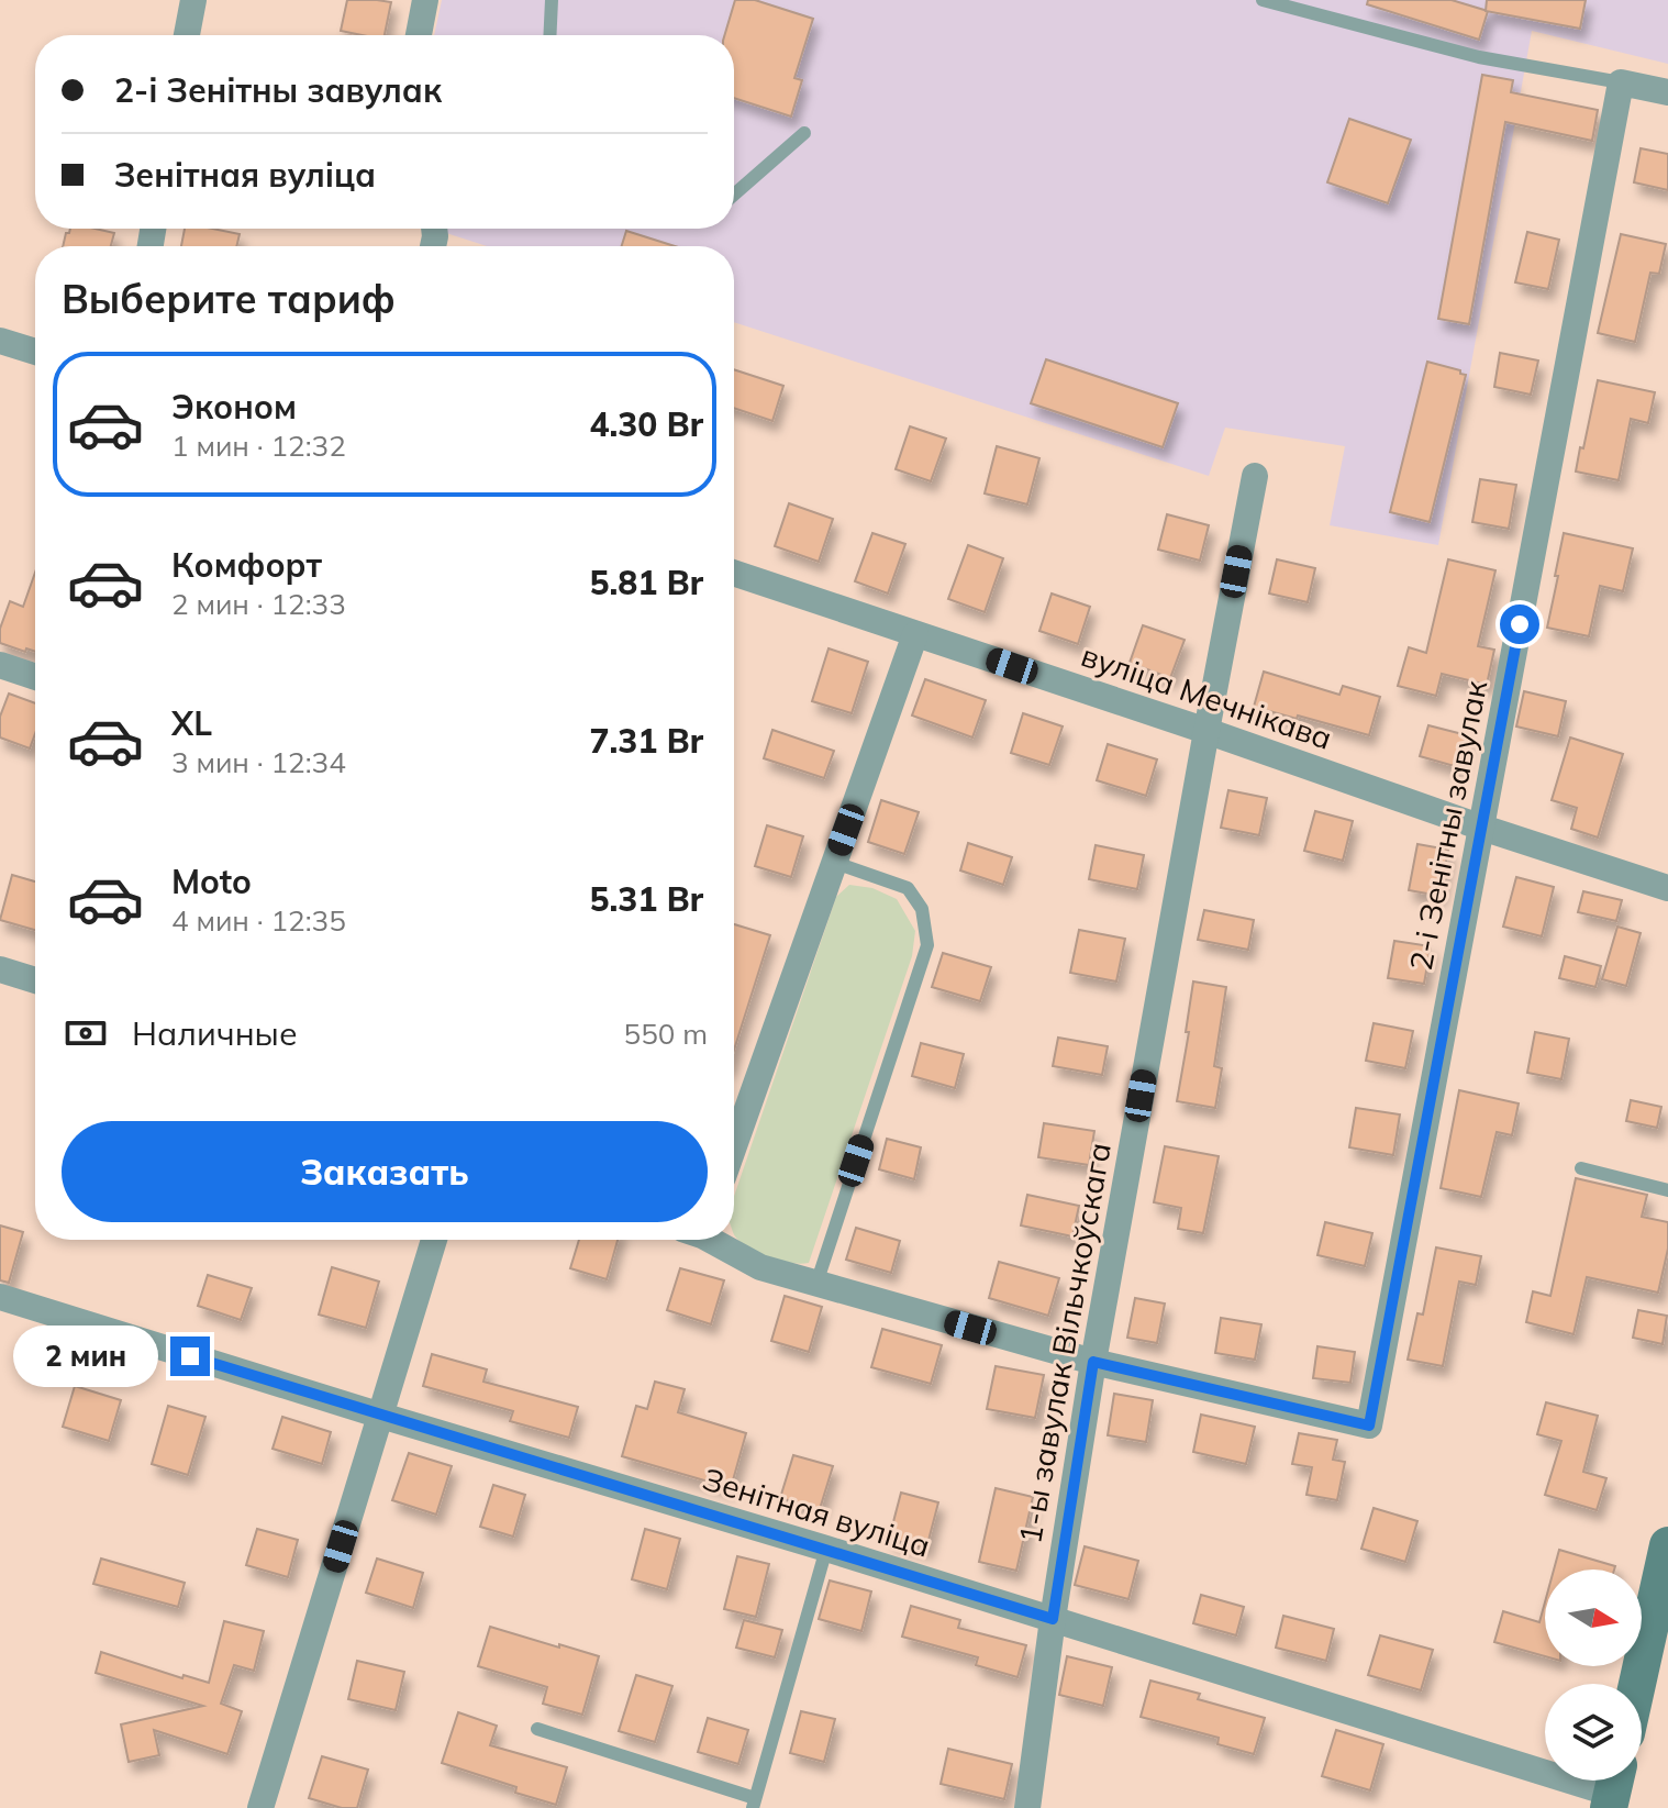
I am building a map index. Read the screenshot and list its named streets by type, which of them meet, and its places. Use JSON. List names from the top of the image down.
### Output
{
  "streets": {
    "street": [
      "вуліца Мечнікава",
      "2-і Зенітны завулак",
      "1-ы завулак Вільчкоўскага",
      "Зенітная вуліца"
    ]
  },
  "crossings": [
    ["вуліца Мечнікава", "2-і Зенітны завулак"],
    ["вуліца Мечнікава", "1-ы завулак Вільчкоўскага"],
    ["2-і Зенітны завулак", "1-ы завулак Вільчкоўскага"],
    ["1-ы завулак Вільчкоўскага", "Зенітная вуліца"]
  ],
  "north": "right",
  "page": {
    "banner": ["2-і Зенітны завулак", "Зенітная вуліца"],
    "heading": "Выберите тариф",
    "list": [
      {
        "name": "Эконом",
        "note": "1 мин · 12:32",
        "value": "4.30 Br"
      },
      {
        "name": "Комфорт",
        "note": "2 мин · 12:33",
        "value": "5.81 Br"
      },
      {
        "name": "XL",
        "note": "3 мин · 12:34",
        "value": "7.31 Br"
      },
      {
        "name": "Moto",
        "note": "4 мин · 12:35",
        "value": "5.31 Br"
      }
    ],
    "pay": ["Наличные", "550 m"],
    "buttons": "Заказать",
    "bubble": "2 мин"
  }
}
